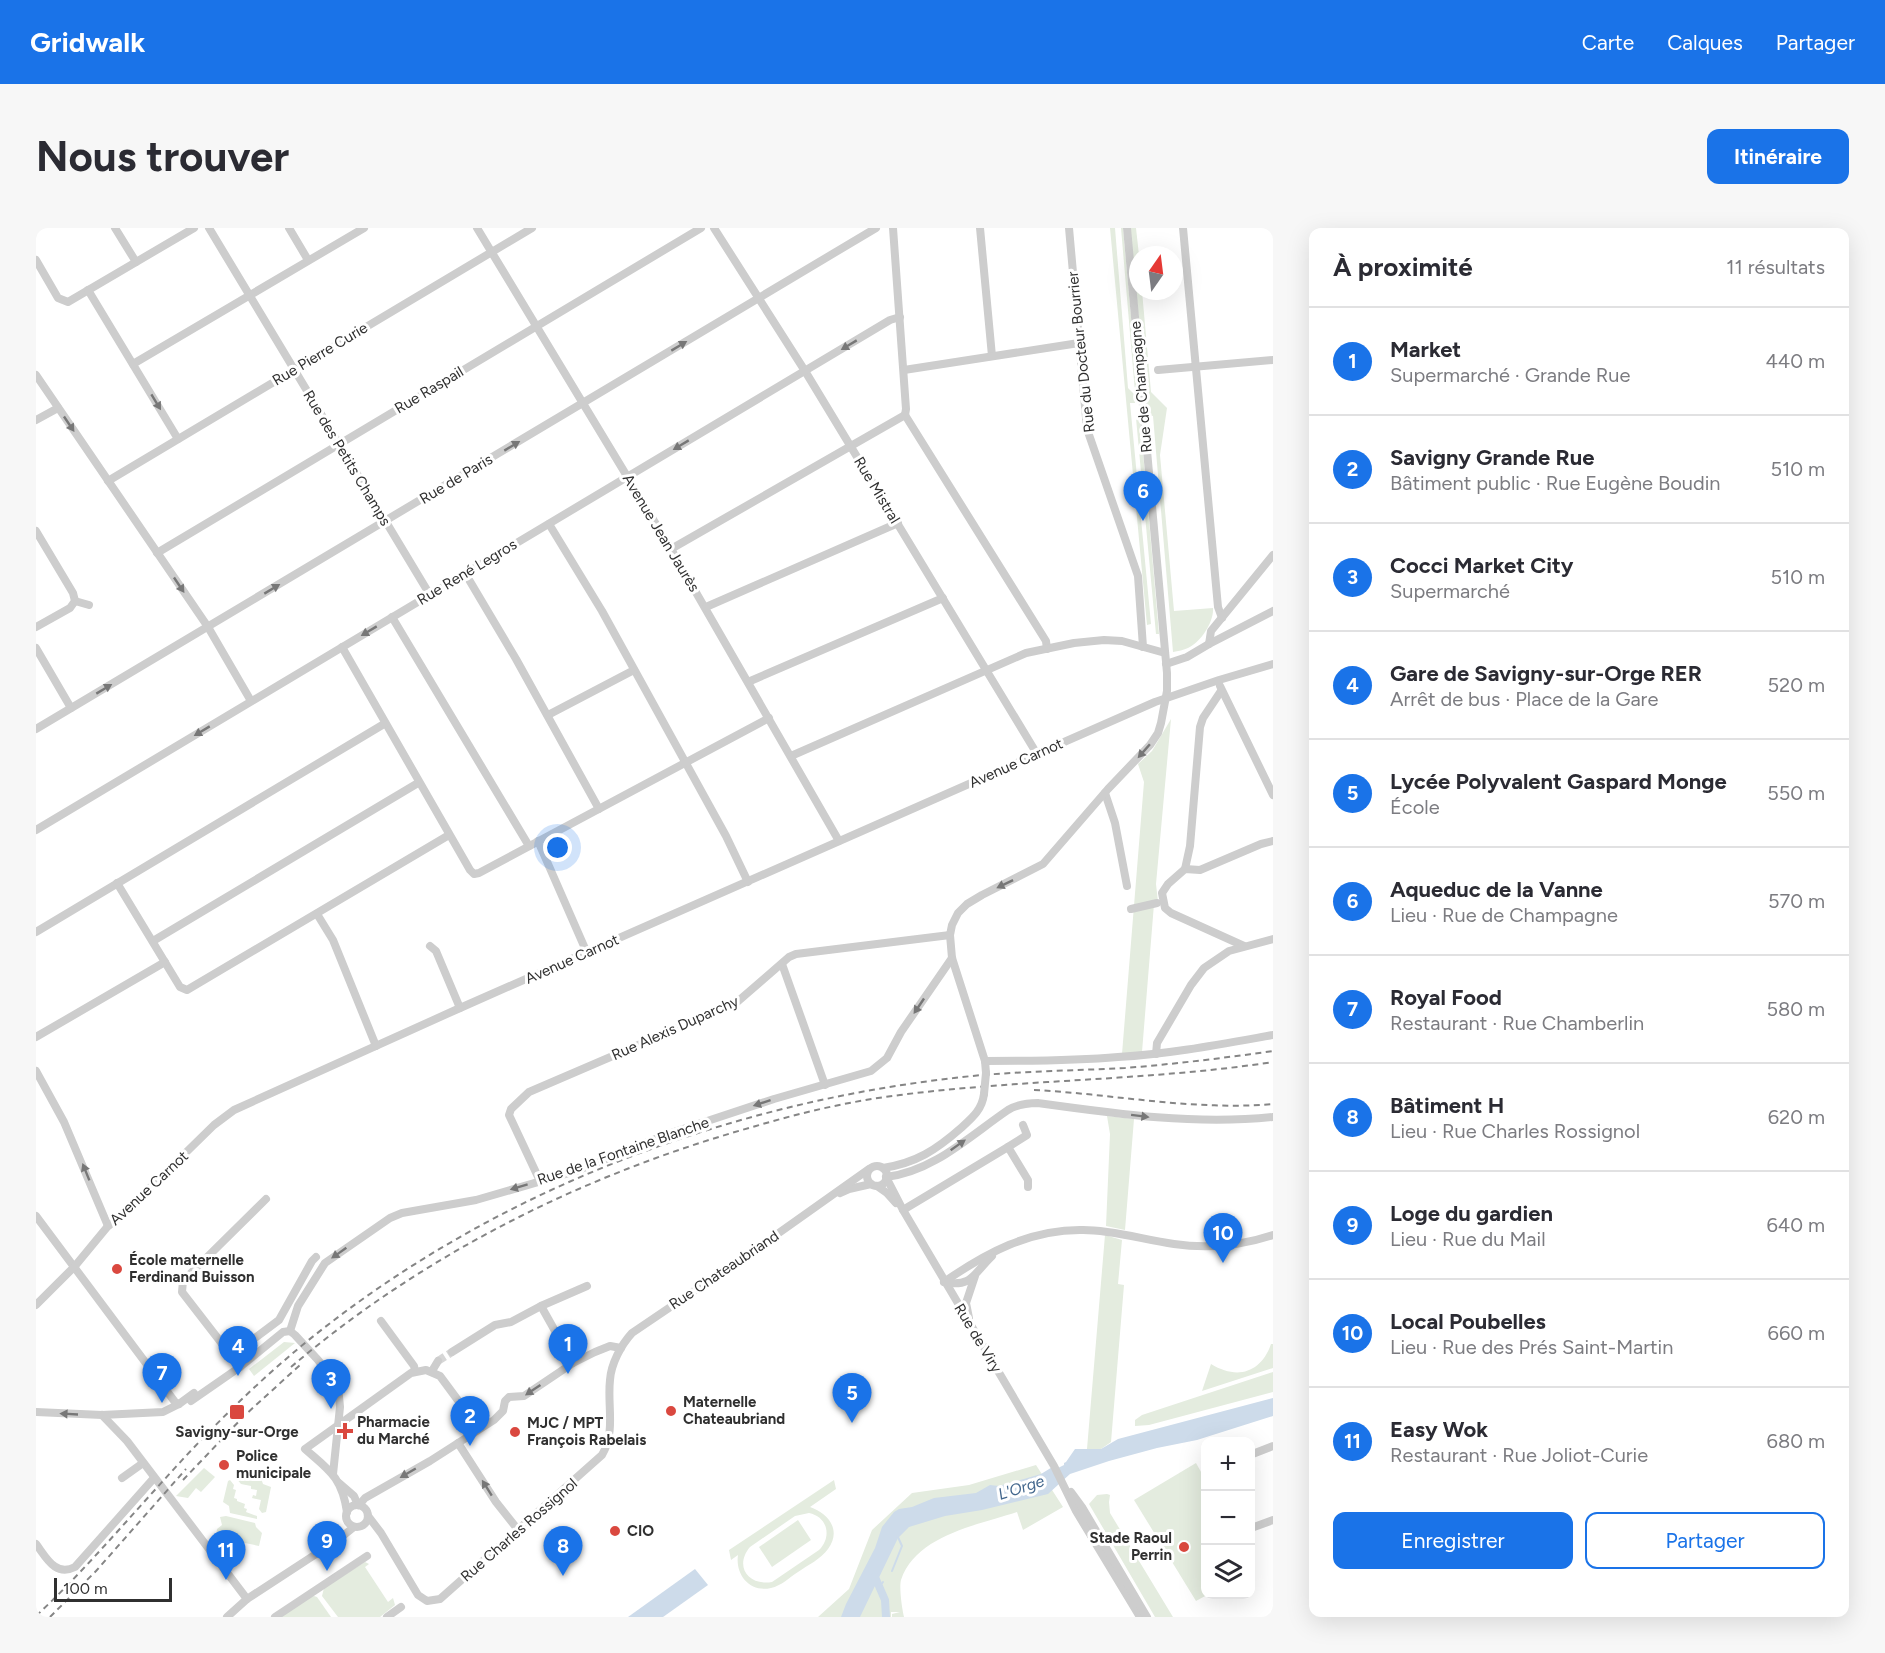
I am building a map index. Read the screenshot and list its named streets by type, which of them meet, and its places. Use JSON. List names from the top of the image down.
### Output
{
  "streets": {
    "street": [
      "Rue du Docteur Bourrier",
      "Rue Pierre Curie",
      "Rue de Champagne",
      "Rue Raspail",
      "Rue des Petits Champs",
      "Rue de Paris",
      "Rue Mistral",
      "Avenue Jean Jaurès",
      "Rue René Legros",
      "Avenue Carnot",
      "Rue Alexis Duparchy",
      "Rue de la Fontaine Blanche",
      "Rue Chateaubriand",
      "Rue de Viry",
      "Rue Charles Rossignol"
    ]
  },
  "crossings": [
    ["Rue Pierre Curie", "Rue des Petits Champs"],
    ["Rue Pierre Curie", "Avenue Jean Jaurès"],
    ["Rue de Champagne", "Avenue Carnot"],
    ["Rue de Champagne", "Rue Alexis Duparchy"],
    ["Rue Raspail", "Rue des Petits Champs"],
    ["Rue Raspail", "Avenue Jean Jaurès"],
    ["Rue des Petits Champs", "Rue de Paris"],
    ["Rue des Petits Champs", "Rue René Legros"],
    ["Rue de Paris", "Rue Mistral"],
    ["Rue de Paris", "Avenue Jean Jaurès"],
    ["Rue Mistral", "Rue René Legros"],
    ["Rue Mistral", "Avenue Carnot"],
    ["Avenue Jean Jaurès", "Rue René Legros"],
    ["Avenue Jean Jaurès", "Avenue Carnot"],
    ["Rue Alexis Duparchy", "Rue de la Fontaine Blanche"],
    ["Rue Chateaubriand", "Rue de Viry"],
    ["Rue Chateaubriand", "Rue Charles Rossignol"]
  ],
  "one_way": [
    "Rue de Champagne",
    "Rue de Paris",
    "Rue René Legros",
    "Rue de la Fontaine Blanche"
  ],
  "water": ["L'Orge"],
  "places": {
    "other": [
      "École maternelle Ferdinand Buisson",
      "Maternelle Chateaubriand",
      "MJC / MPT François Rabelais",
      "Police municipale",
      "CIO",
      "Stade Raoul Perrin"
    ],
    "transit": ["Savigny-sur-Orge"],
    "health": ["Pharmacie du Marché"]
  },
  "scale_bar": "100 m",
  "north": "top",
  "page": {
    "header": "Gridwalk",
    "nav": ["Carte", "Calques", "Partager"],
    "buttons": [
      "Itinéraire",
      ["Enregistrer", "Partager"]
    ],
    "title": "Nous trouver",
    "heading": ["À proximité", "11 résultats"],
    "list": [
      {
        "mark": "1",
        "name": "Market",
        "note": "Supermarché · Grande Rue",
        "value": "440 m"
      },
      {
        "mark": "2",
        "name": "Savigny Grande Rue",
        "note": "Bâtiment public · Rue Eugène Boudin",
        "value": "510 m"
      },
      {
        "mark": "3",
        "name": "Cocci Market City",
        "note": "Supermarché",
        "value": "510 m"
      },
      {
        "mark": "4",
        "name": "Gare de Savigny-sur-Orge RER",
        "note": "Arrêt de bus · Place de la Gare",
        "value": "520 m"
      },
      {
        "mark": "5",
        "name": "Lycée Polyvalent Gaspard Monge",
        "note": "École",
        "value": "550 m"
      },
      {
        "mark": "6",
        "name": "Aqueduc de la Vanne",
        "note": "Lieu · Rue de Champagne",
        "value": "570 m"
      },
      {
        "mark": "7",
        "name": "Royal Food",
        "note": "Restaurant · Rue Chamberlin",
        "value": "580 m"
      },
      {
        "mark": "8",
        "name": "Bâtiment H",
        "note": "Lieu · Rue Charles Rossignol",
        "value": "620 m"
      },
      {
        "mark": "9",
        "name": "Loge du gardien",
        "note": "Lieu · Rue du Mail",
        "value": "640 m"
      },
      {
        "mark": "10",
        "name": "Local Poubelles",
        "note": "Lieu · Rue des Prés Saint-Martin",
        "value": "660 m"
      },
      {
        "mark": "11",
        "name": "Easy Wok",
        "note": "Restaurant · Rue Joliot-Curie",
        "value": "680 m"
      }
    ],
    "pins": [
      "6",
      "10",
      "1",
      "4",
      "7",
      "3",
      "5",
      "2",
      "9",
      "8",
      "11"
    ],
    "map_buttons": ["+", "−"],
    "scale": "100 m"
  }
}
